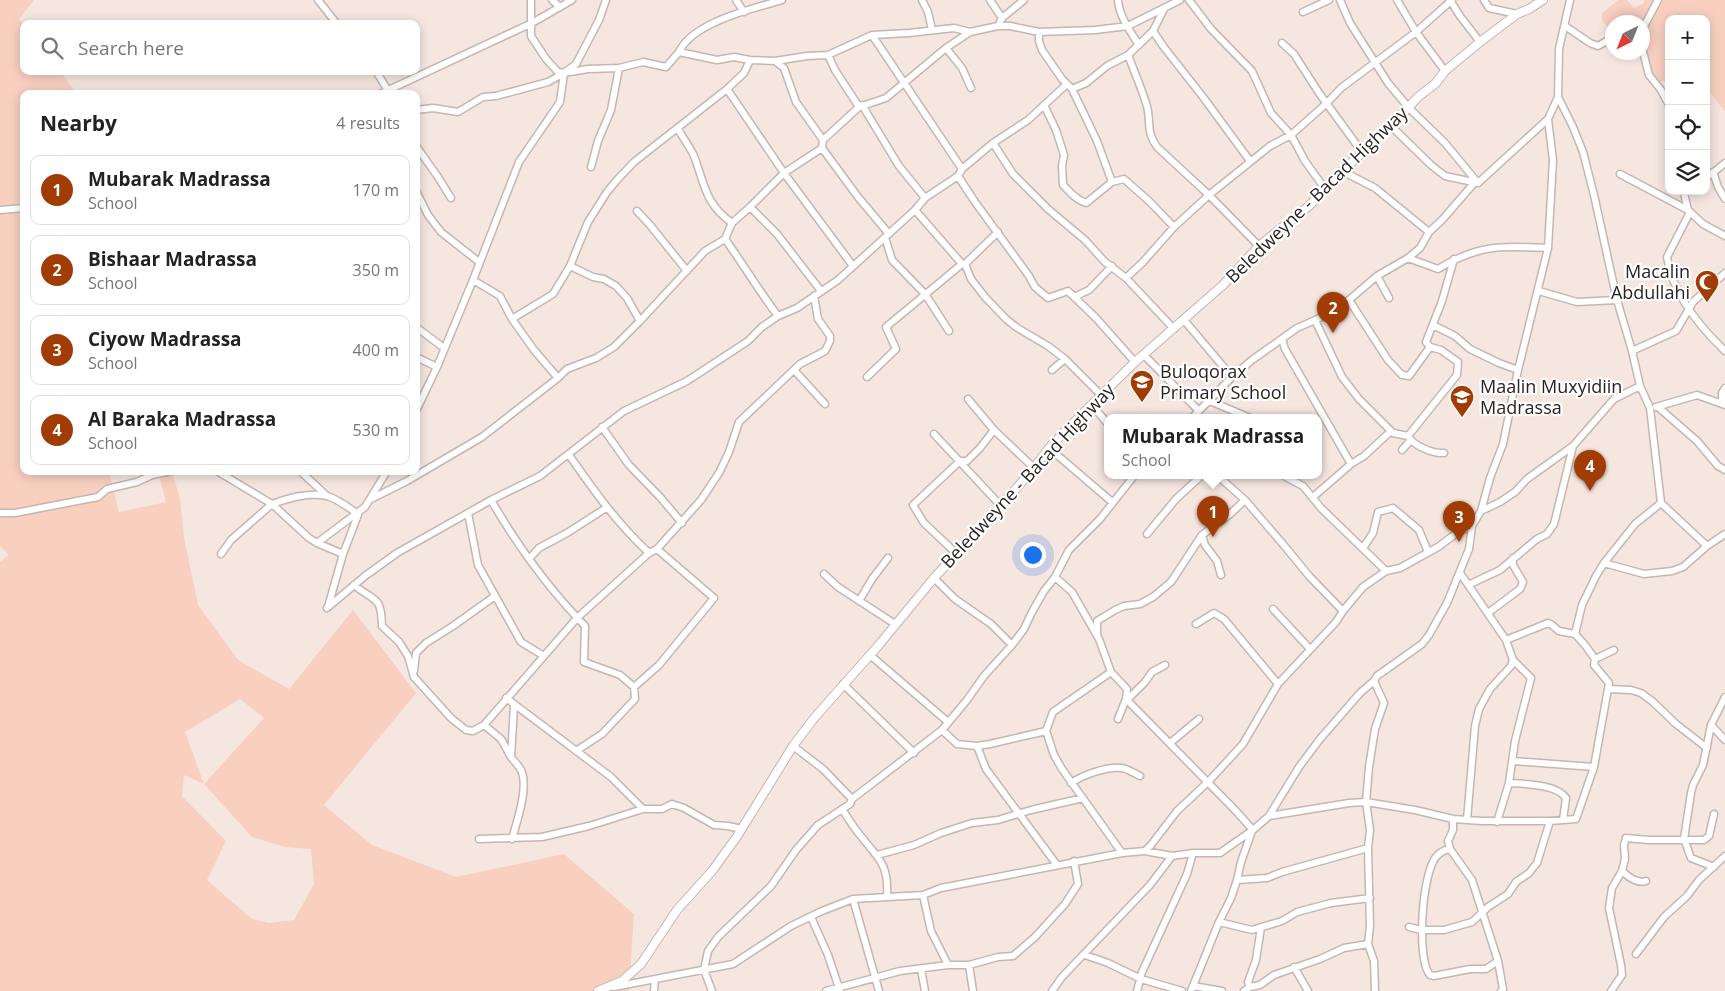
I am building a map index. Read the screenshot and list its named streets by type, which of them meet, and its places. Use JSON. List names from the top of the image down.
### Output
{
  "streets": {
    "street": ["Beledweyne - Bacad Highway"]
  },
  "places": {
    "mosque": ["Macalin Abdullahi"],
    "school or university": ["Buloqorax Primary School", "Maalin Muxyidiin Madrassa"]
  },
  "north": "bottom left",
  "page": {
    "map_buttons": ["+", "−"],
    "search": "Search here",
    "heading": ["Nearby", "4 results"],
    "list": [
      {
        "mark": "1",
        "name": "Mubarak Madrassa",
        "note": "School",
        "value": "170 m"
      },
      {
        "mark": "2",
        "name": "Bishaar Madrassa",
        "note": "School",
        "value": "350 m"
      },
      {
        "mark": "3",
        "name": "Ciyow Madrassa",
        "note": "School",
        "value": "400 m"
      },
      {
        "mark": "4",
        "name": "Al Baraka Madrassa",
        "note": "School",
        "value": "530 m"
      }
    ],
    "pins": [
      "2",
      "4",
      "1",
      "3"
    ],
    "popup": ["Mubarak Madrassa", "School"]
  }
}
